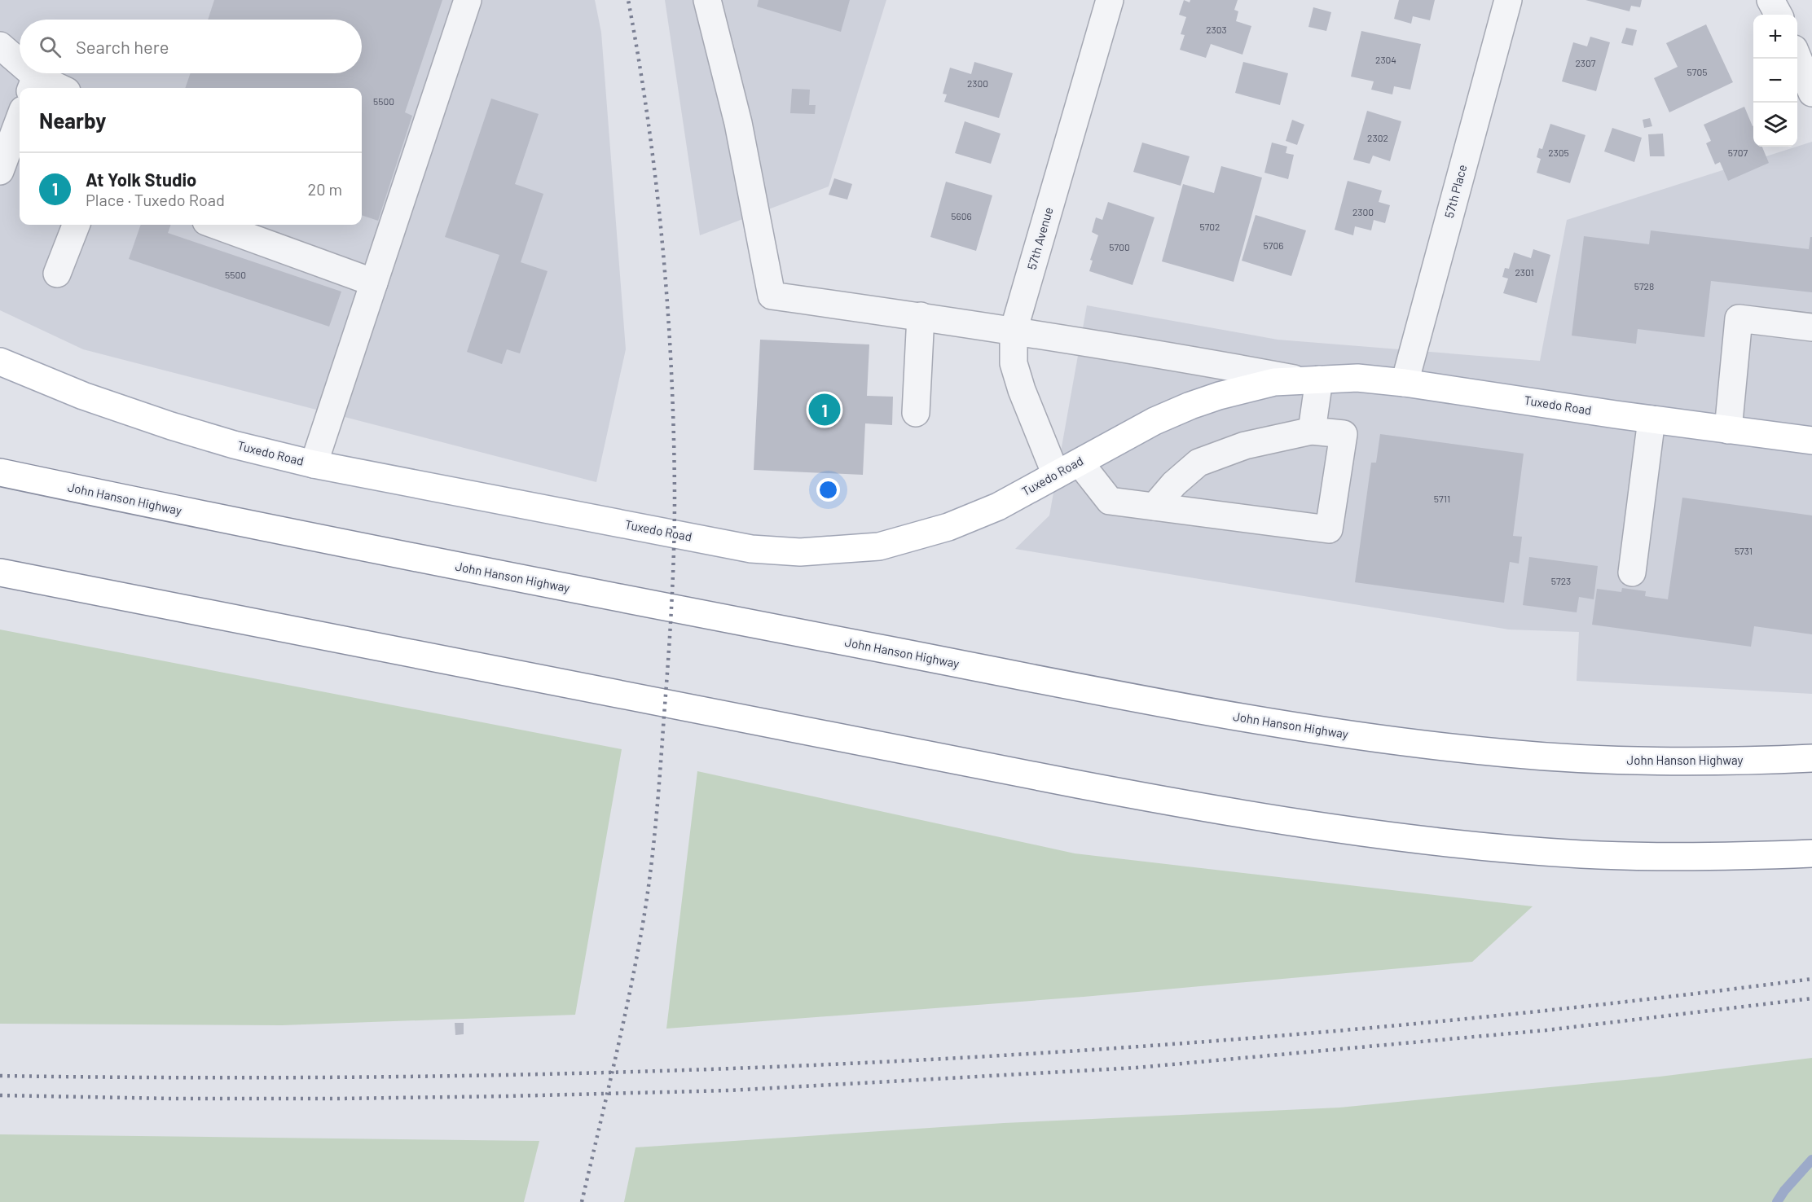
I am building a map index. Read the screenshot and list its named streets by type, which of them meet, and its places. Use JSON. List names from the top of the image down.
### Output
{
  "streets": {
    "main road": ["Tuxedo Road", "John Hanson Highway"],
    "street": ["57th Place", "57th Avenue"]
  },
  "crossings": [
    ["57th Place", "Tuxedo Road"],
    ["57th Avenue", "Tuxedo Road"]
  ],
  "house_numbers": [
    "2303",
    "2304",
    "2307",
    "5705",
    "2300",
    "5500",
    "2302",
    "2305",
    "5707",
    "2300",
    "5606",
    "5702",
    "5706",
    "5700",
    "2301",
    "5500",
    "5728",
    "5711",
    "5731",
    "5723"
  ],
  "page": {
    "map_buttons": ["+", "−"],
    "search": "Search here",
    "heading": "Nearby",
    "list": [
      {
        "mark": "1",
        "name": "At Yolk Studio",
        "note": "Place · Tuxedo Road",
        "value": "20 m"
      }
    ],
    "pins": "1"
  }
}
